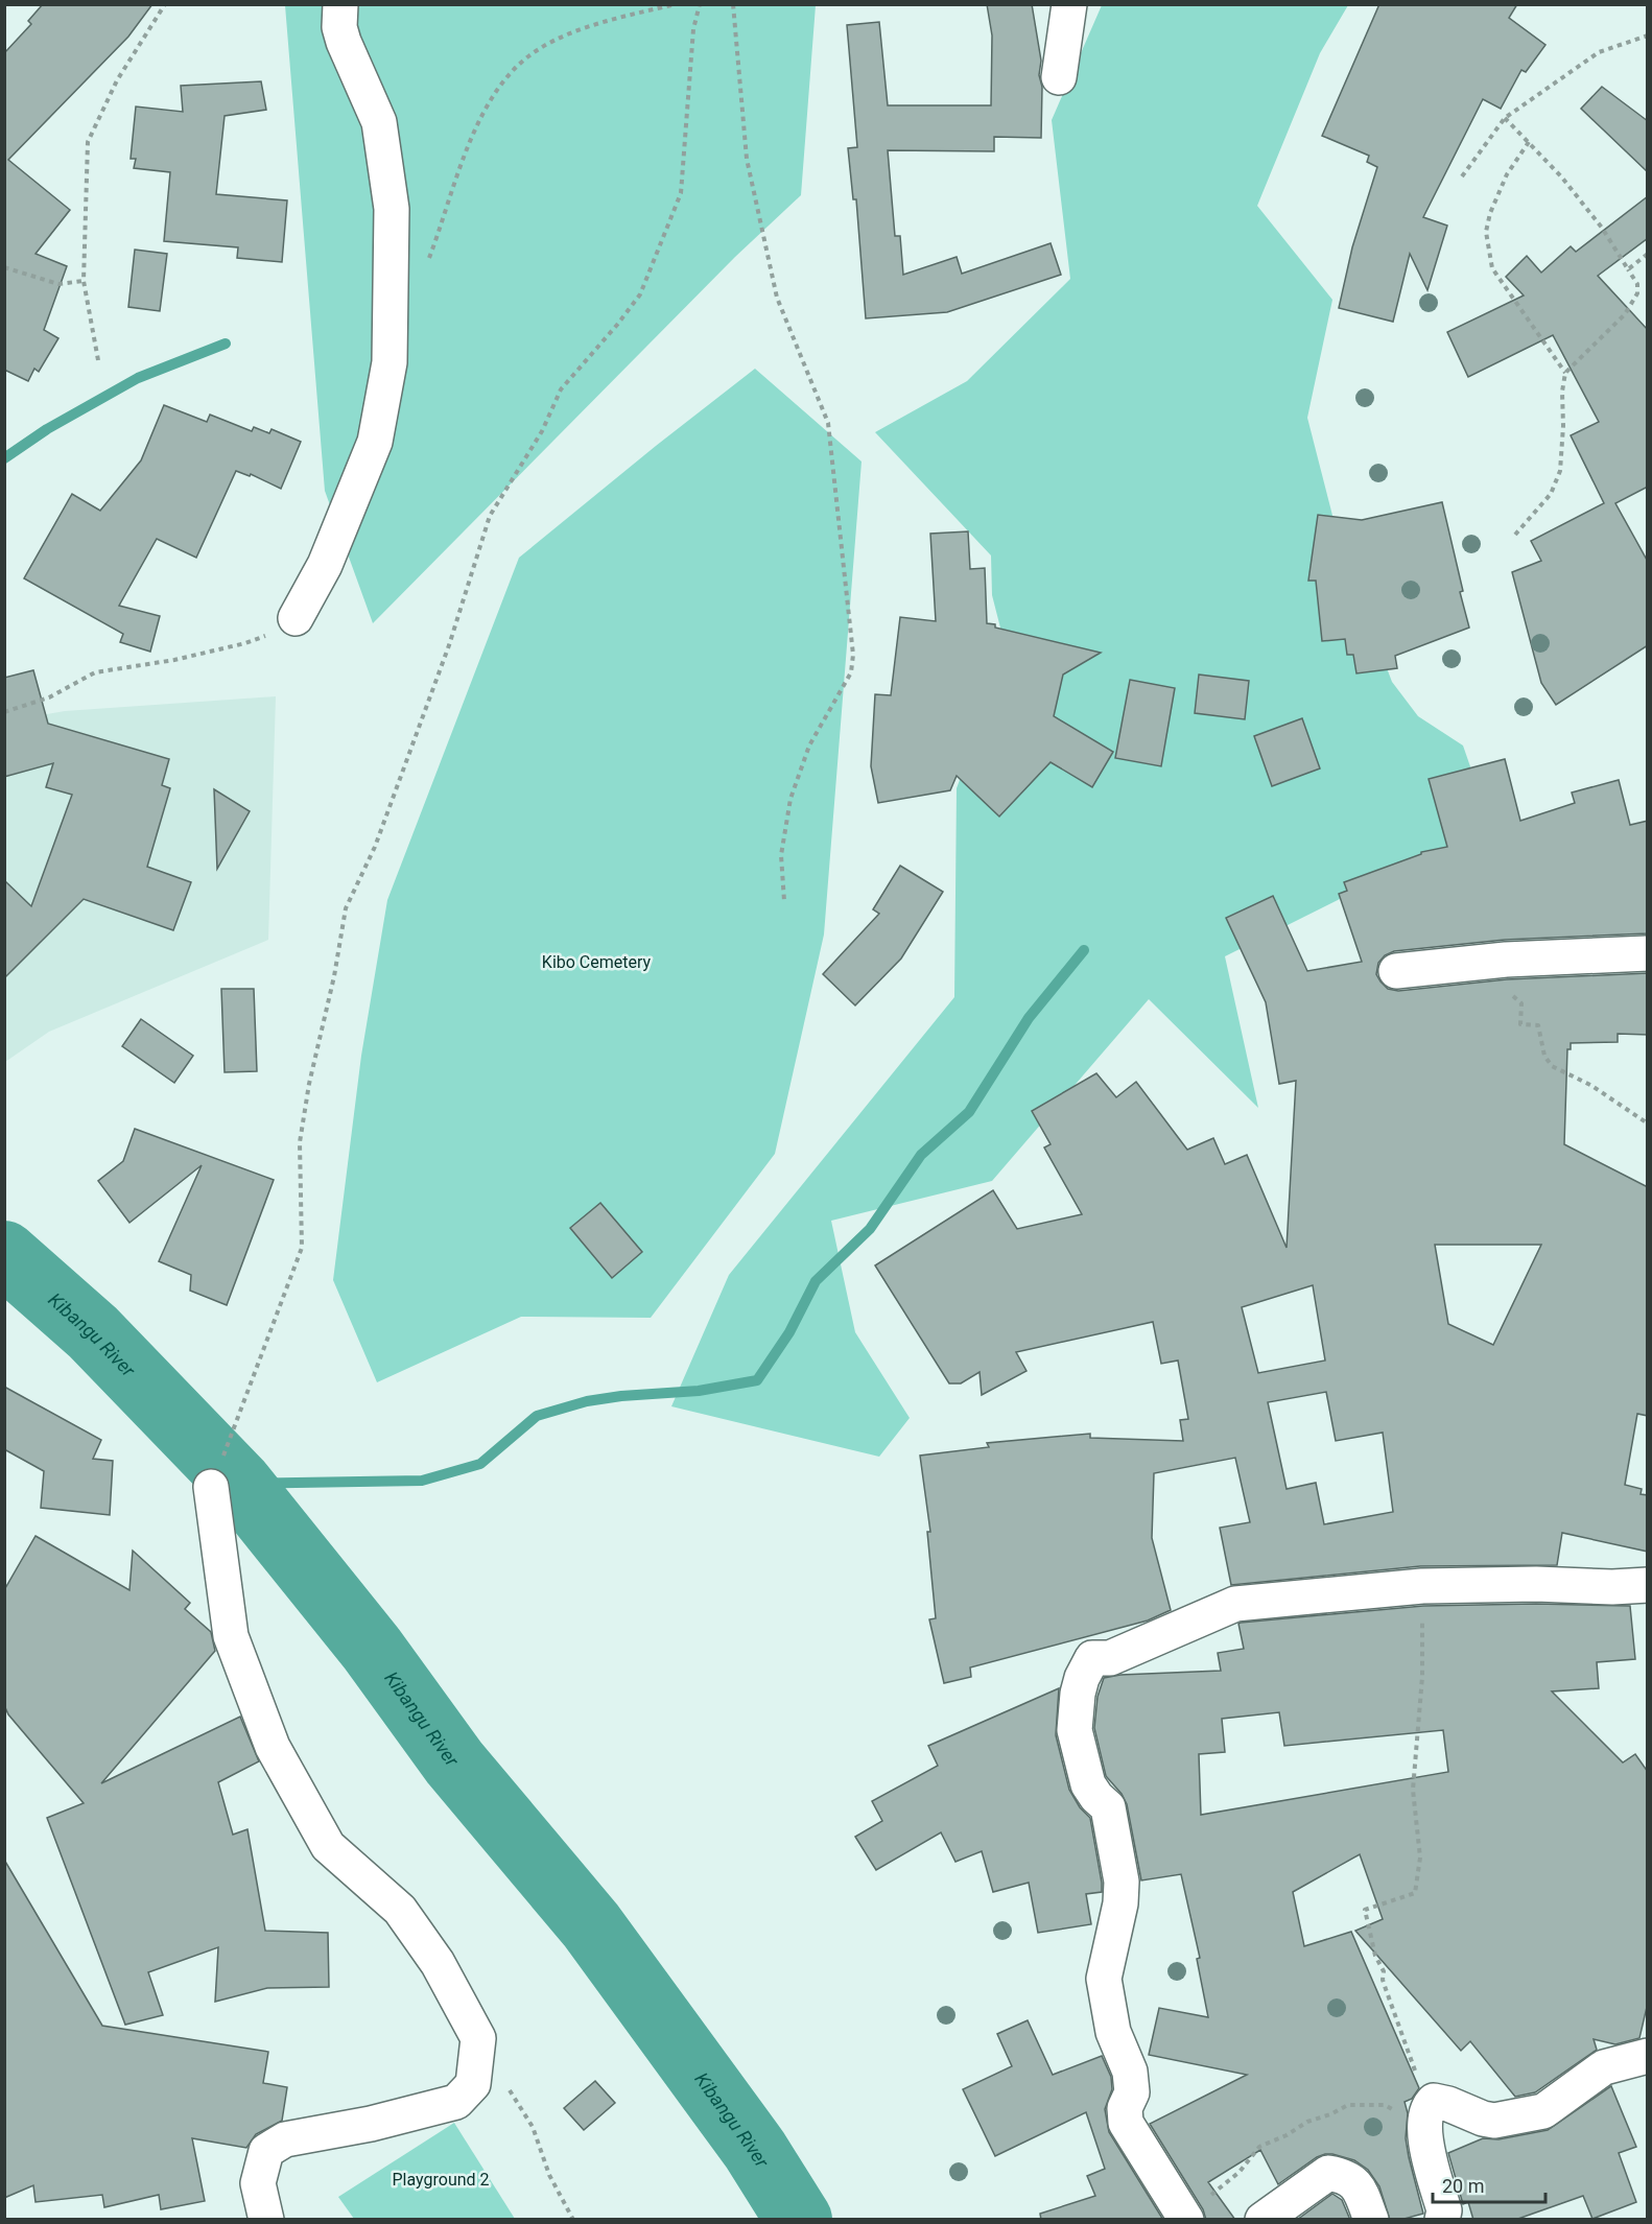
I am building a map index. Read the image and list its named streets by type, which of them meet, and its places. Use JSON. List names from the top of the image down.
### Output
{
  "water": ["Kibangu River"],
  "parks": ["Kibo Cemetery", "Playground 2"],
  "scale_bar": "20 m"
}
